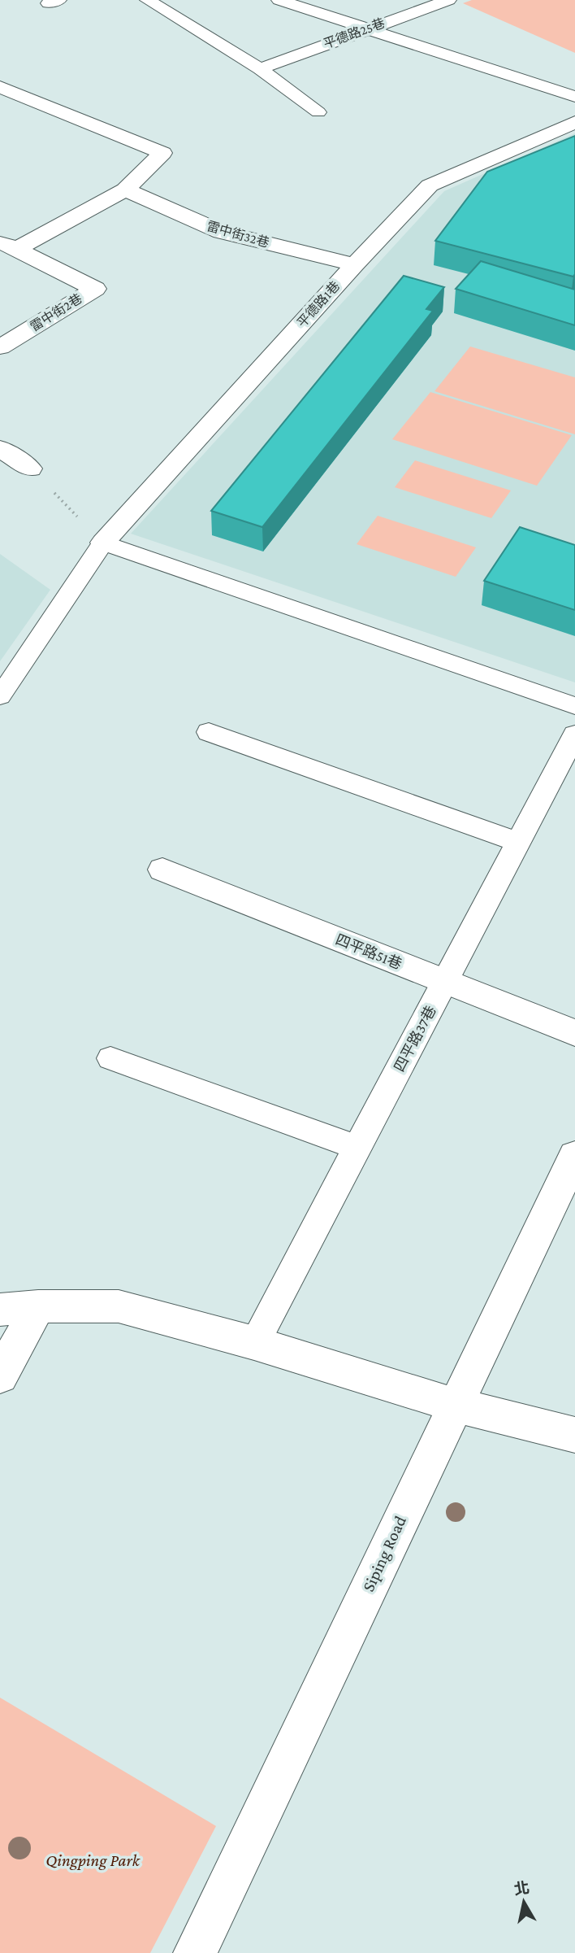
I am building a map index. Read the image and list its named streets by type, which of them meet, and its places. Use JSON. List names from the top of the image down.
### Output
{
  "streets": {
    "street": [
      "雷中街32巷",
      "平德路1巷",
      "雷中街2巷",
      "四平路51巷",
      "Siping Road"
    ],
    "lane": ["平德路25巷", "四平路37巷"]
  },
  "crossings": [
    ["雷中街32巷", "平德路1巷"],
    ["四平路51巷", "四平路37巷"]
  ],
  "parks": ["Qingping Park"],
  "north": "top"
}
